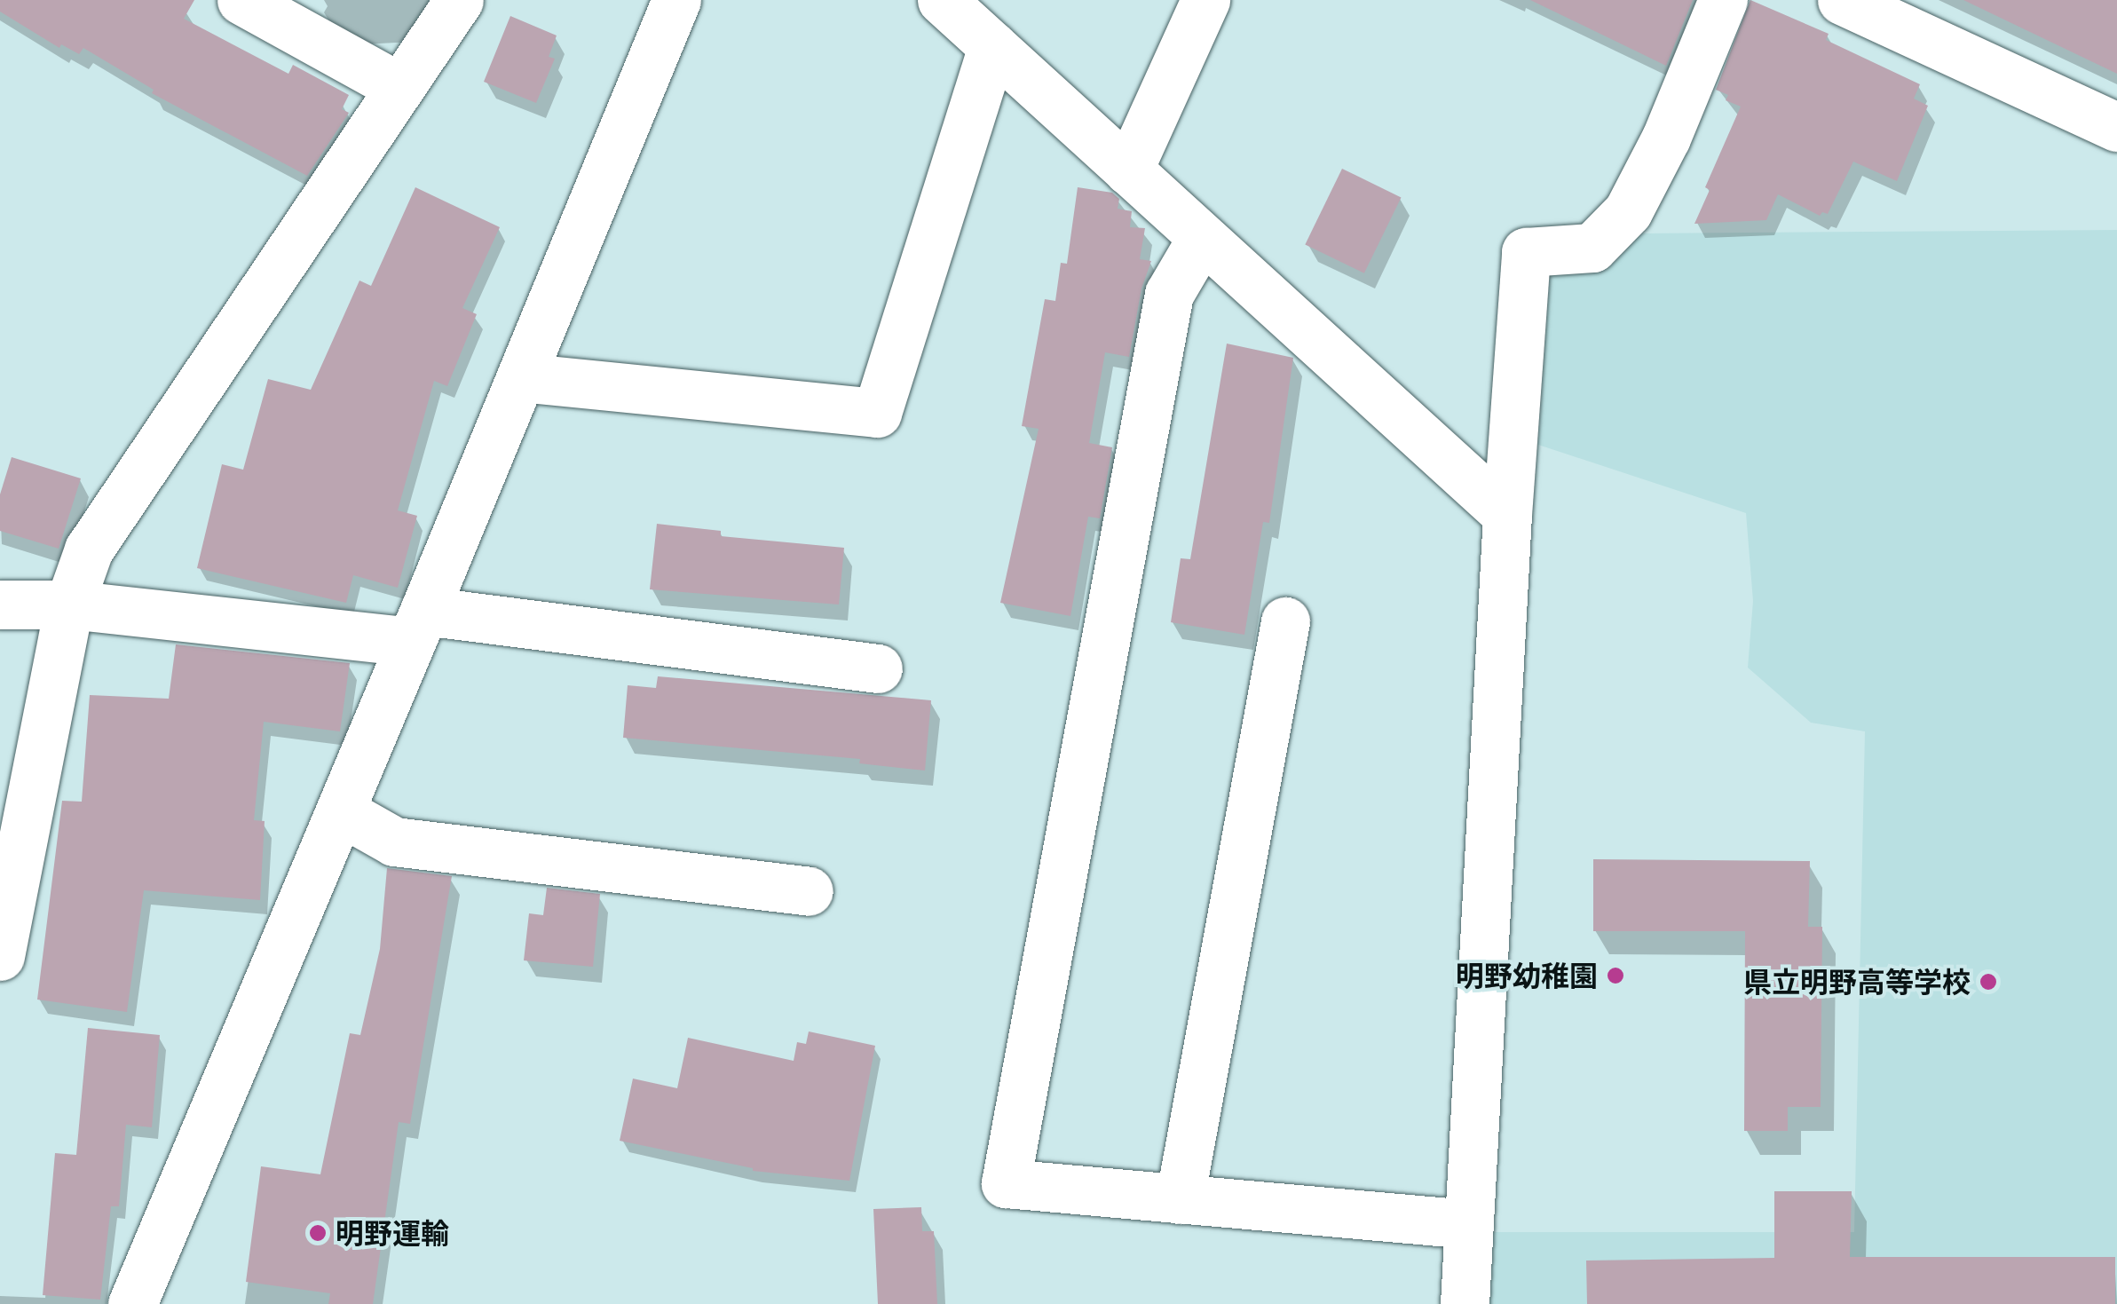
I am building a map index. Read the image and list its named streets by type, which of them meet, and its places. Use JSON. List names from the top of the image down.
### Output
{
  "places": ["明野幼稚園", "県立明野高等学校", "明野運輸"]
}
